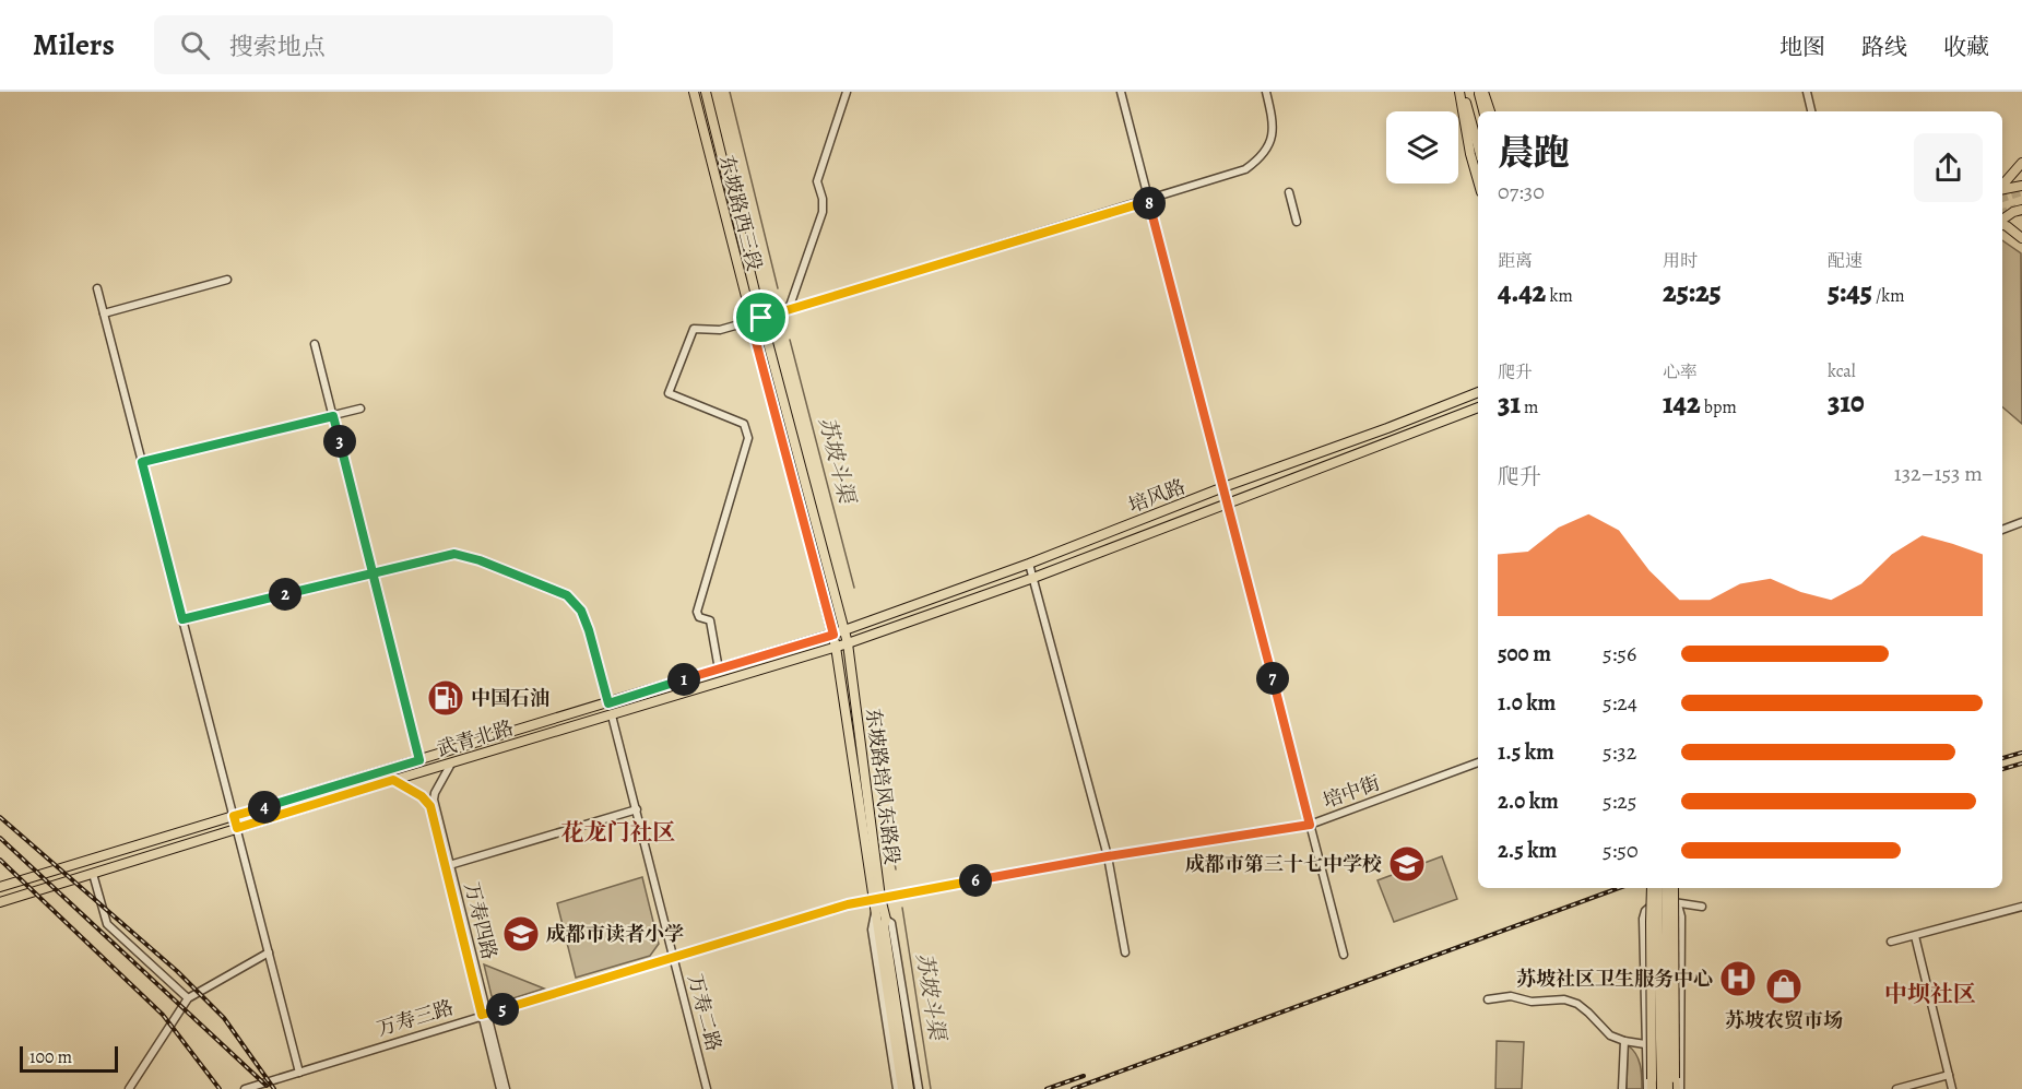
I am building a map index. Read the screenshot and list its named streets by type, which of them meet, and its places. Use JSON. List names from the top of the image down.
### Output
{
  "streets": {
    "main road": [
      "东坡路西三段",
      "培风路",
      "武青北路",
      "东坡路培风东路段"
    ],
    "street": [
      "培中街",
      "万寿四路",
      "万寿二路",
      "万寿三路"
    ]
  },
  "crossings": [
    ["东坡路西三段", "培风路"],
    ["东坡路西三段", "武青北路"],
    ["东坡路西三段", "东坡路培风东路段"],
    ["培风路", "武青北路"],
    ["培风路", "东坡路培风东路段"],
    ["武青北路", "东坡路培风东路段"],
    ["武青北路", "万寿四路"],
    ["武青北路", "万寿二路"],
    ["东坡路培风东路段", "培中街"],
    ["东坡路培风东路段", "万寿三路"],
    ["培中街", "万寿三路"],
    ["万寿四路", "万寿三路"],
    ["万寿二路", "万寿三路"]
  ],
  "districts": ["花龙门社区", "中坝社区"],
  "water": ["苏坡斗渠"],
  "places": {
    "fuel station": ["中国石油"],
    "school or university": ["成都市第三十七中学校", "成都市读者小学"],
    "hospital": ["苏坡社区卫生服务中心"],
    "shop": ["苏坡农贸市场"]
  },
  "scale_bar": "100 m",
  "page": {
    "header": "Milers",
    "search": "搜索地点",
    "nav": ["地图", "路线", "收藏"],
    "heading": ["晨跑", "07:30"],
    "pins": [
      "8",
      "3",
      "2",
      "7",
      "1",
      "4",
      "6",
      "5"
    ],
    "stats": [
      ["距离", "4.42 km"],
      ["用时", "25:25"],
      ["配速", "5:45 /km"],
      ["爬升", "31 m"],
      ["心率", "142 bpm"],
      ["kcal", "310"]
    ],
    "chart": ["爬升", "132–153 m"],
    "list": [
      {
        "name": "500 m",
        "note": "5:56"
      },
      {
        "name": "1.0 km",
        "note": "5:24"
      },
      {
        "name": "1.5 km",
        "note": "5:32"
      },
      {
        "name": "2.0 km",
        "note": "5:25"
      },
      {
        "name": "2.5 km",
        "note": "5:50"
      }
    ],
    "scale": "100 m"
  }
}
